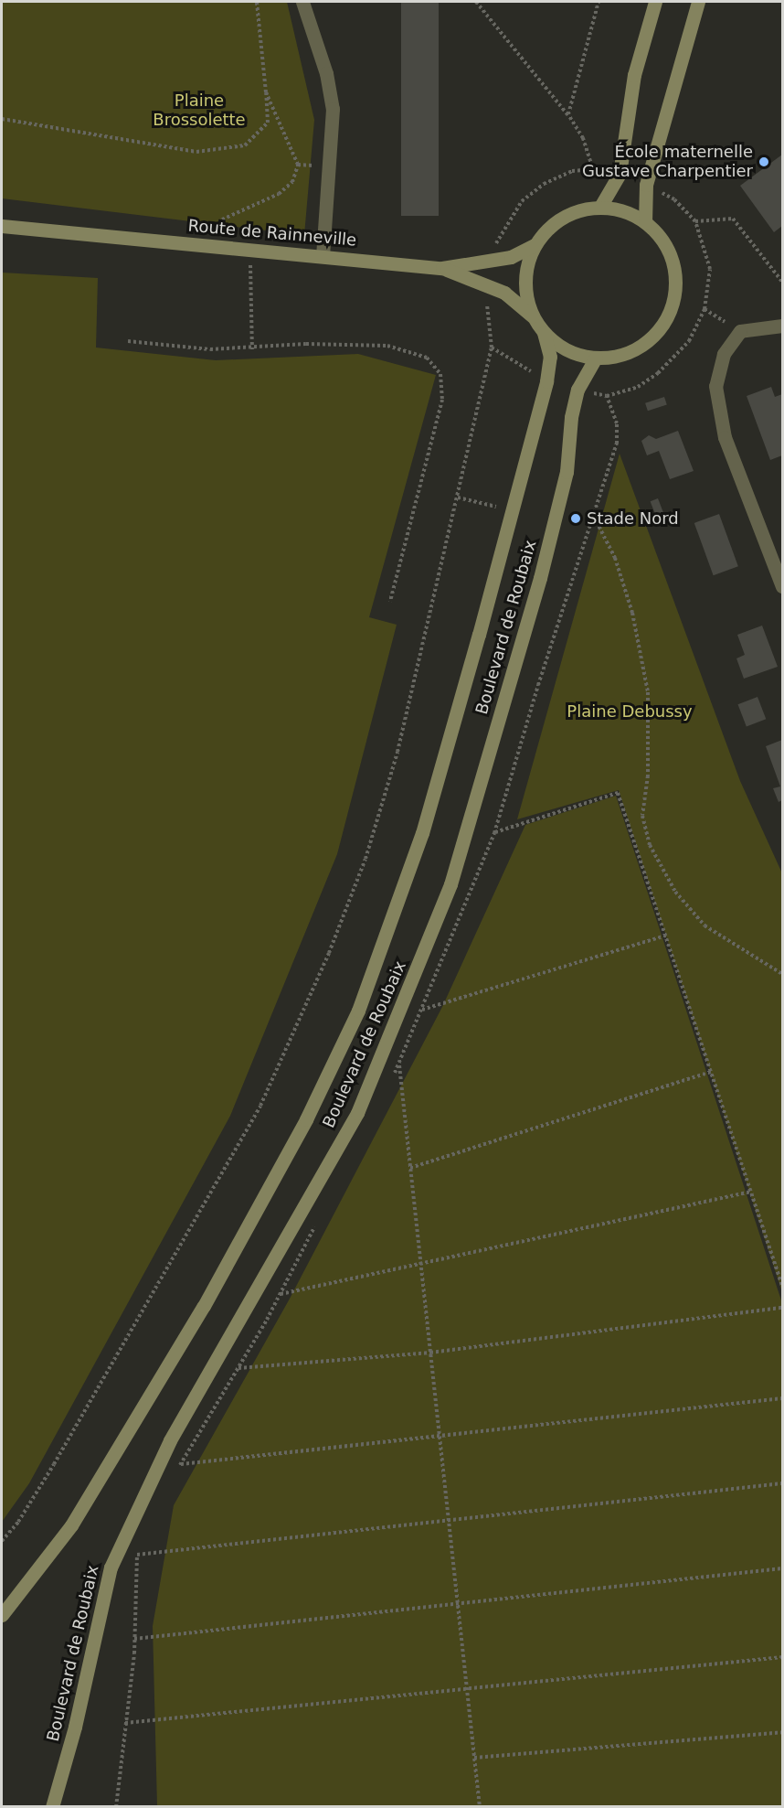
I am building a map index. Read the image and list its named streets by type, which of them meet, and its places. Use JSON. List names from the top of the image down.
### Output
{
  "streets": {
    "main road": ["Route de Rainneville", "Boulevard de Roubaix"]
  },
  "crossings": [
    ["Route de Rainneville", "Boulevard de Roubaix"]
  ],
  "parks": ["Plaine Brossolette", "Plaine Debussy"],
  "places": ["École maternelle Gustave Charpentier", "Stade Nord"]
}
